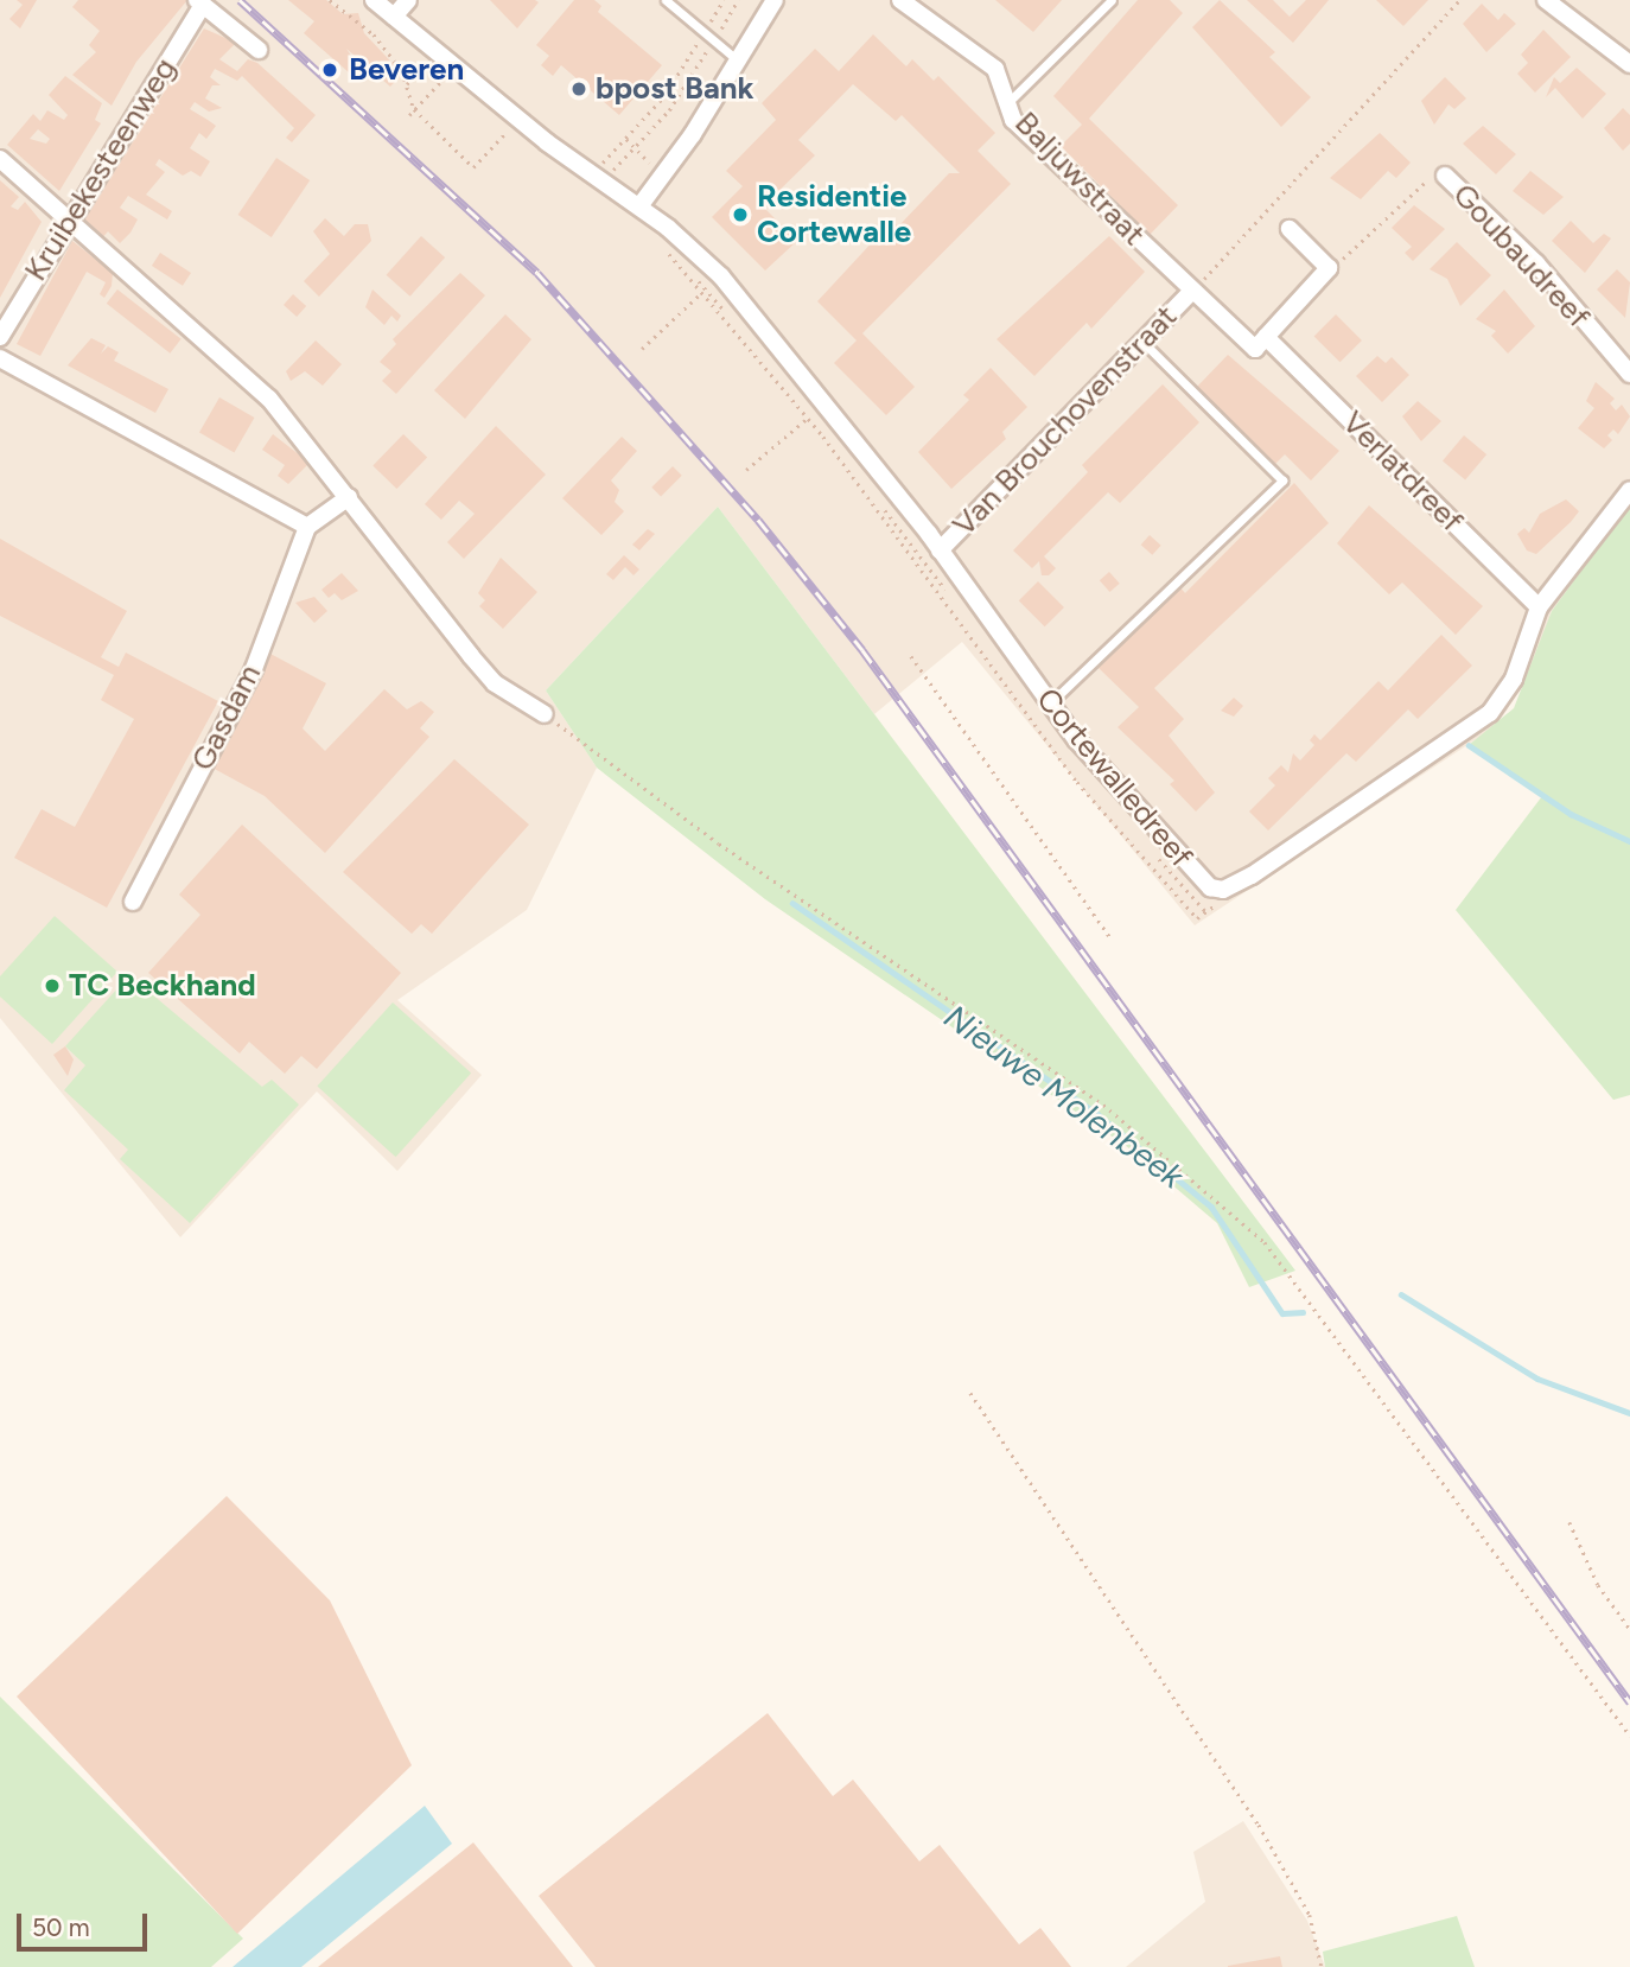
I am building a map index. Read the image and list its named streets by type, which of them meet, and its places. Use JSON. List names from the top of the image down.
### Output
{
  "streets": {
    "street": [
      "Kruibekesteenweg",
      "Baljuwstraat",
      "Goubaudreef",
      "Van Brouchovenstraat",
      "Verlatdreef",
      "Gasdam",
      "Cortewalledreef"
    ]
  },
  "crossings": [
    ["Baljuwstraat", "Van Brouchovenstraat"],
    ["Van Brouchovenstraat", "Cortewalledreef"],
    ["Verlatdreef", "Cortewalledreef"]
  ],
  "water": ["Nieuwe Molenbeek"],
  "places": [
    "Beveren",
    "bpost Bank",
    "Residentie Cortewalle",
    "TC Beckhand"
  ],
  "scale_bar": "50 m"
}
